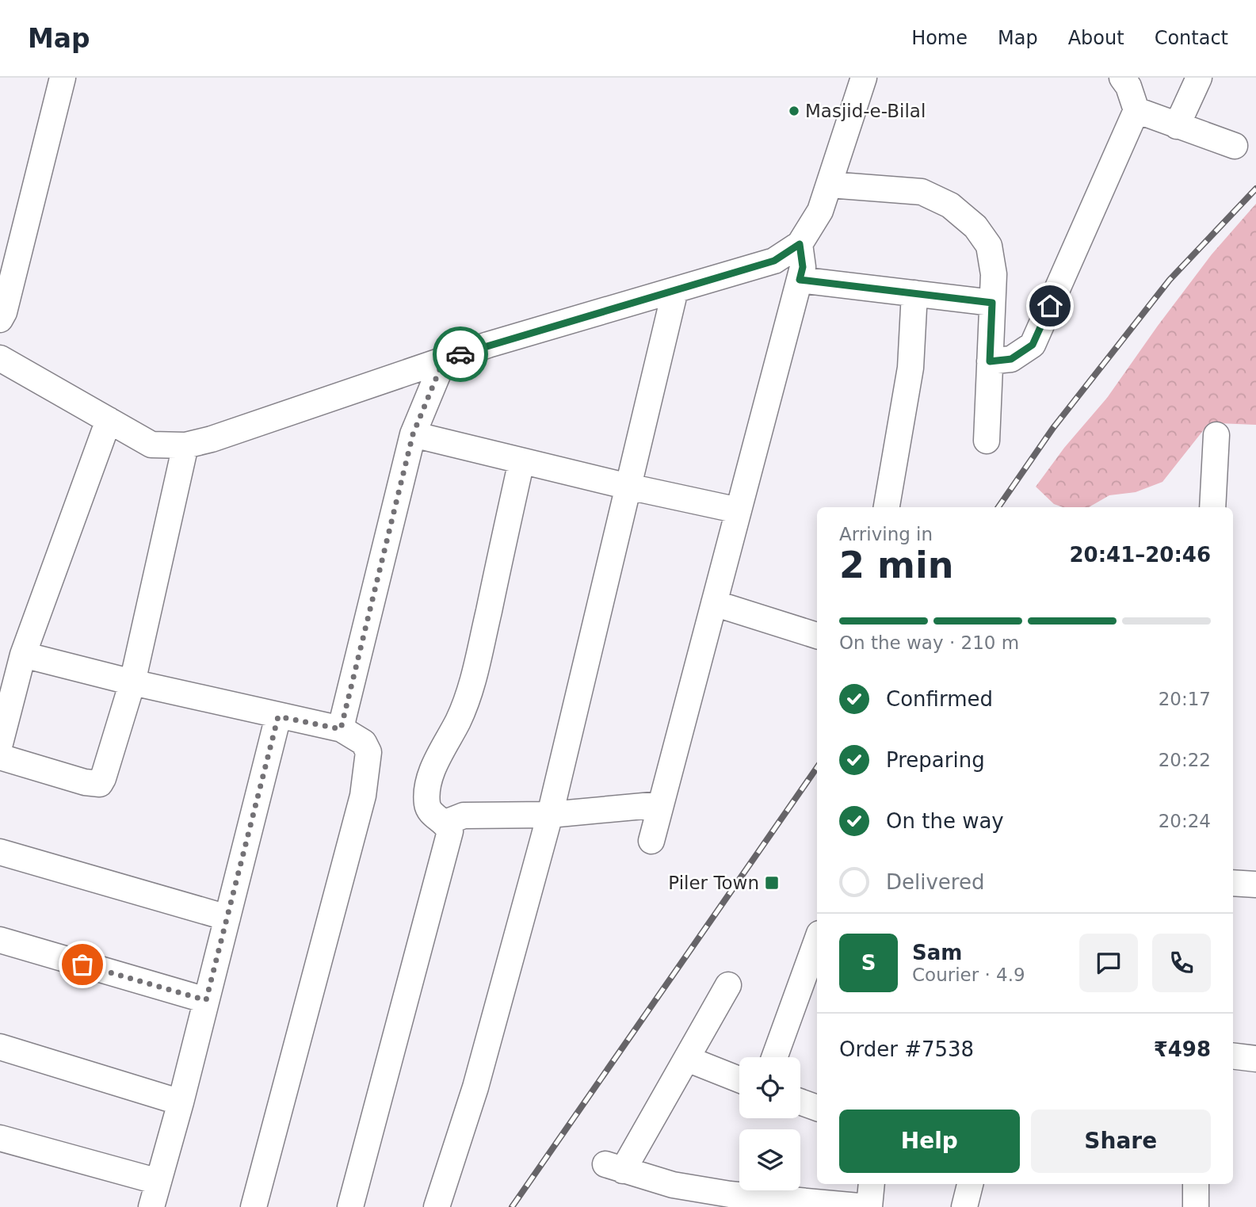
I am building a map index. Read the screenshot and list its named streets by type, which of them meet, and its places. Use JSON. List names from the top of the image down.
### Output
{
  "places": {
    "other": ["Masjid-e-Bilal"],
    "transit": ["Piler Town"]
  },
  "page": {
    "header": "Map",
    "nav": [
      "Home",
      "Map",
      "About",
      "Contact"
    ],
    "heading": ["2 min", "Arriving in", "20:41–20:46"],
    "panel": [
      "Sam",
      "Courier · 4.9",
      "Order #7538",
      "₹498"
    ],
    "bar": "On the way · 210 m",
    "list": [
      ["Confirmed", "20:17"],
      ["Preparing", "20:22"],
      ["On the way", "20:24"],
      "Delivered"
    ],
    "round": "S",
    "buttons": ["Help", "Share"]
  }
}
